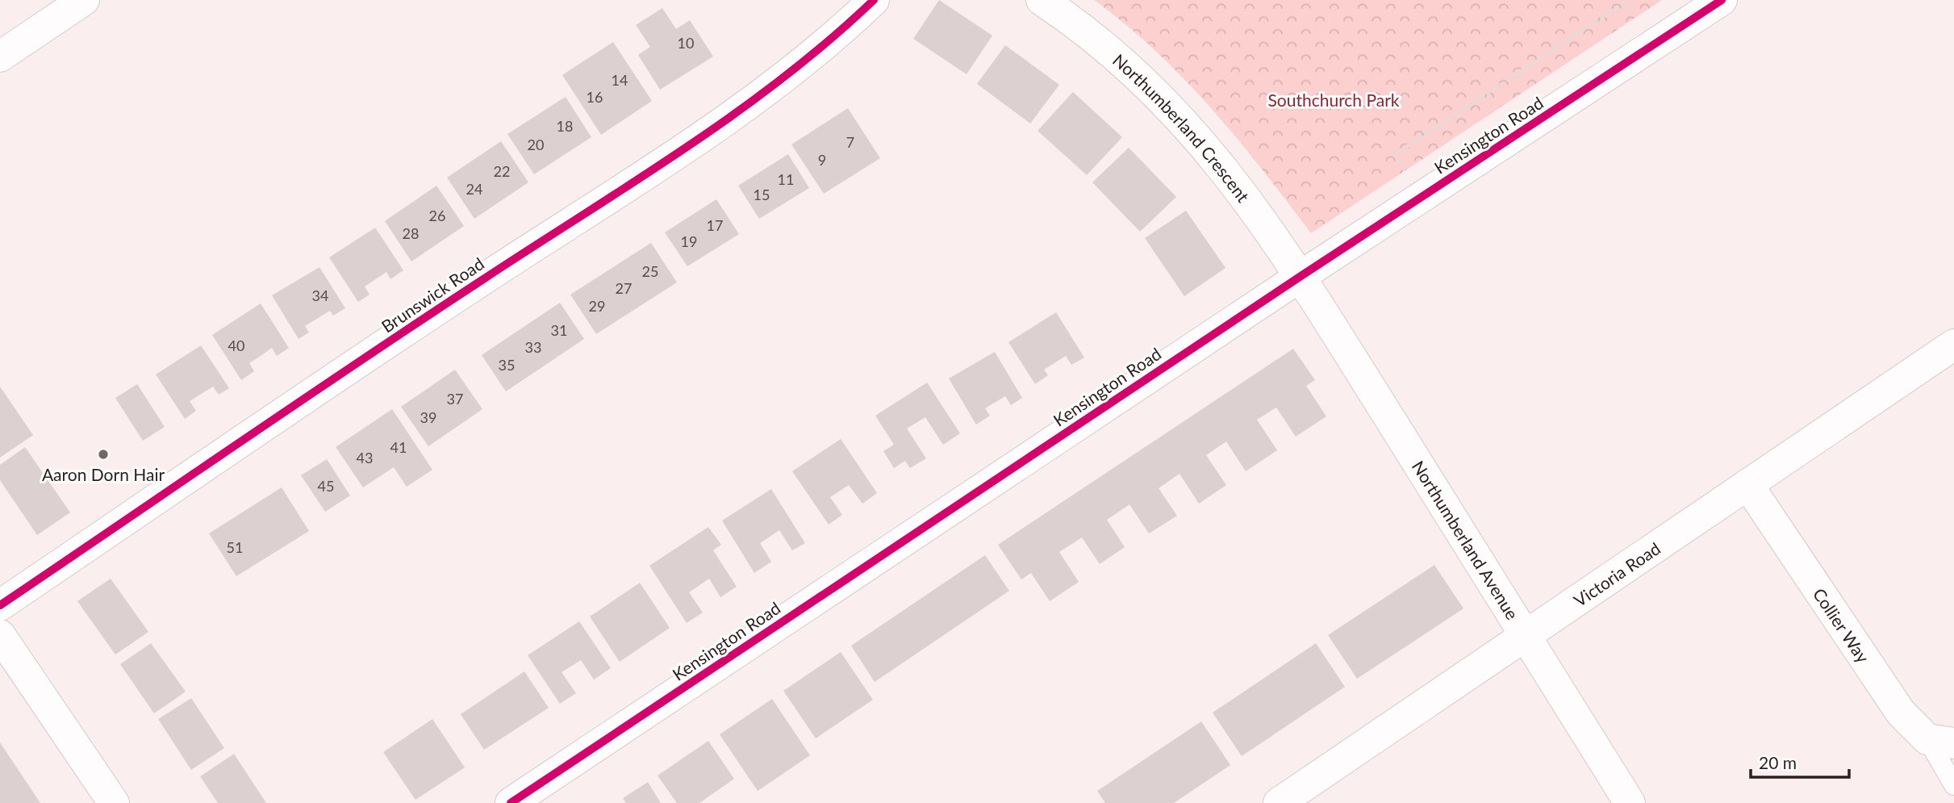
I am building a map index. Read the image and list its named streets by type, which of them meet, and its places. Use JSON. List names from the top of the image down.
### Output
{
  "streets": {
    "street": [
      "Northumberland Crescent",
      "Kensington Road",
      "Brunswick Road",
      "Northumberland Avenue",
      "Victoria Road",
      "Collier Way"
    ]
  },
  "crossings": [
    ["Northumberland Crescent", "Kensington Road"],
    ["Northumberland Crescent", "Northumberland Avenue"],
    ["Kensington Road", "Northumberland Avenue"],
    ["Northumberland Avenue", "Victoria Road"],
    ["Victoria Road", "Collier Way"]
  ],
  "parks": ["Southchurch Park"],
  "places": ["Aaron Dorn Hair"],
  "house_numbers": [
    "10",
    "14",
    "16",
    "18",
    "7",
    "20",
    "9",
    "22",
    "11",
    "24",
    "15",
    "26",
    "17",
    "28",
    "19",
    "25",
    "27",
    "34",
    "29",
    "31",
    "40",
    "33",
    "35",
    "37",
    "39",
    "41",
    "43",
    "45",
    "51"
  ],
  "scale_bar": "20 m"
}
